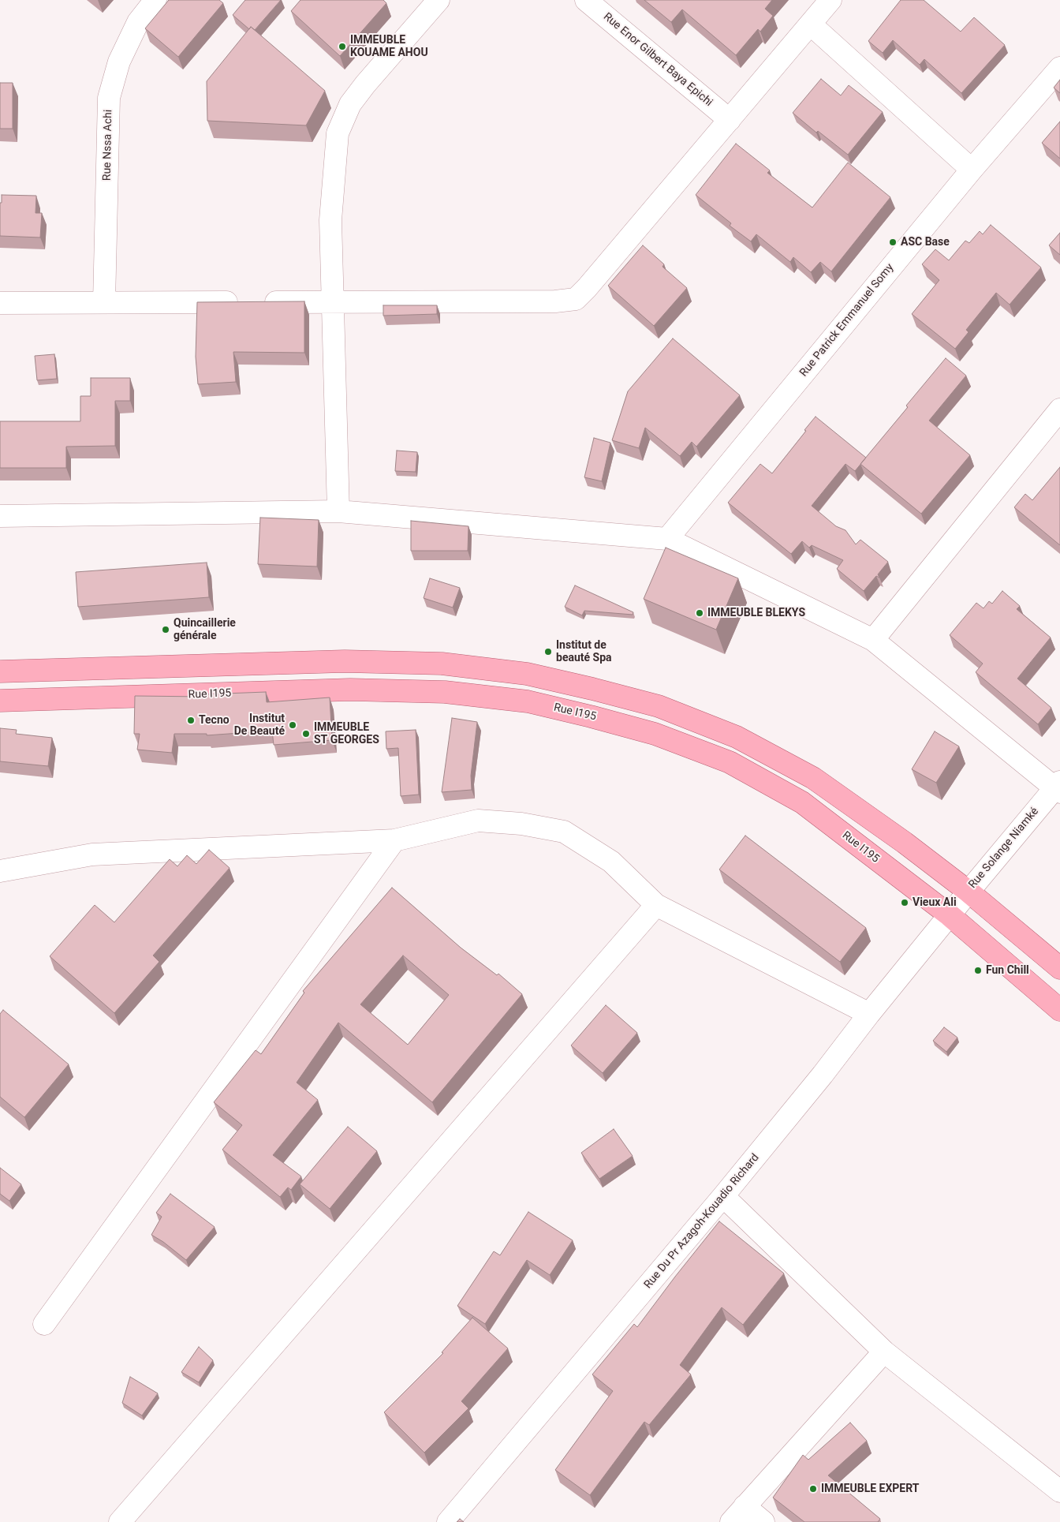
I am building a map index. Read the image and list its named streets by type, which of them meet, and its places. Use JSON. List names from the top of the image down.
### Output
{
  "streets": {
    "main road": ["Rue I195"],
    "street": [
      "Rue Enor Gilbert Baya Epichi",
      "Rue Nssa Achi",
      "Rue Patrick Emmanuel Somy",
      "Rue Solange Niamké",
      "Rue Du Pr Azagoh-Kouadio Richard"
    ]
  },
  "crossings": [
    ["Rue I195", "Rue Solange Niamké"],
    ["Rue I195", "Rue Du Pr Azagoh-Kouadio Richard"],
    ["Rue Solange Niamké", "Rue Du Pr Azagoh-Kouadio Richard"]
  ],
  "places": [
    "IMMEUBLE KOUAME AHOU",
    "ASC Base",
    "IMMEUBLE BLEKYS",
    "Quincaillerie générale",
    "Institut de beauté Spa",
    "Tecno",
    "Institut De Beauté",
    "IMMEUBLE ST GEORGES",
    "Vieux Ali",
    "Fun Chill",
    "IMMEUBLE EXPERT"
  ]
}
